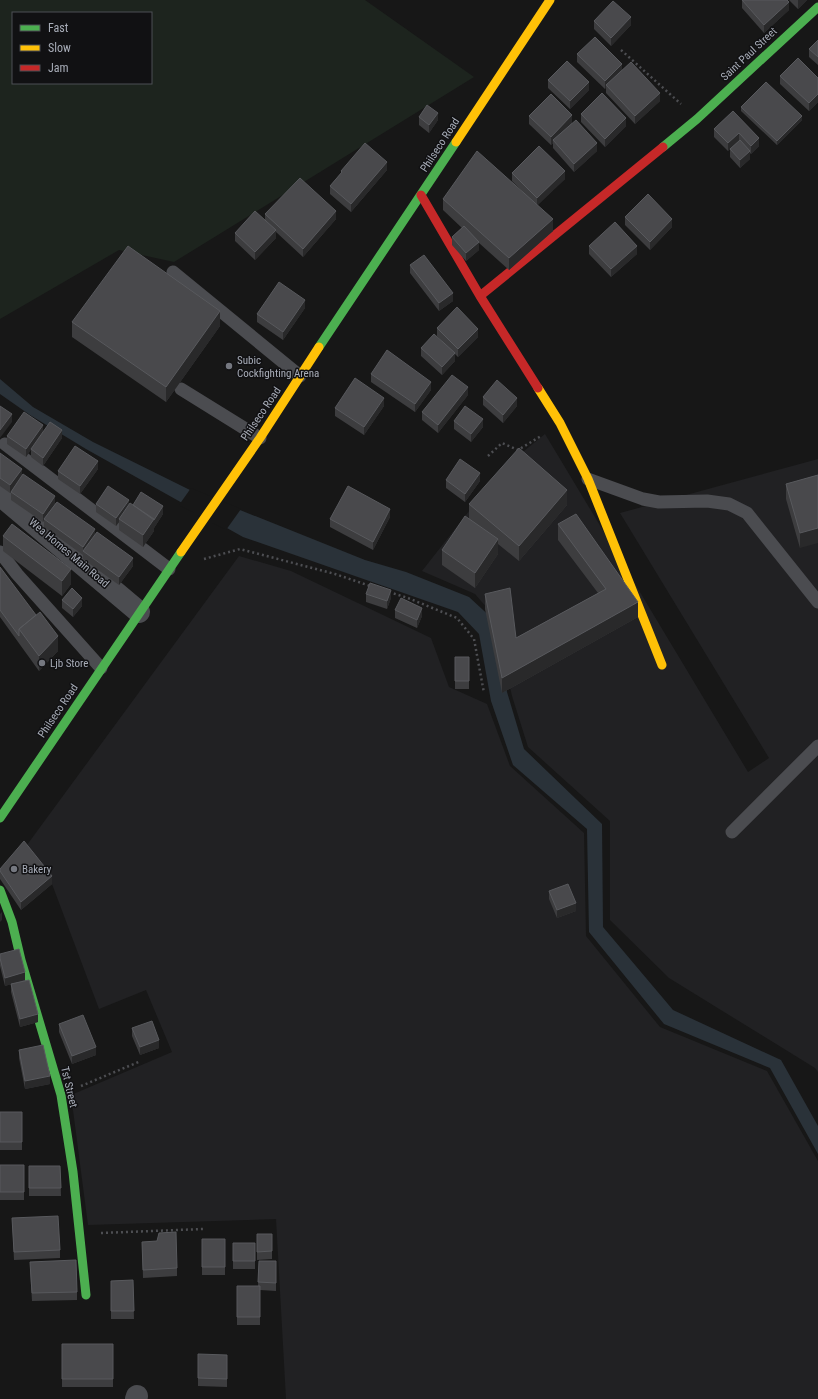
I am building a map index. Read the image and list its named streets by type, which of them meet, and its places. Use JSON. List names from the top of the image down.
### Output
{
  "streets": {
    "street": [
      "Saint Paul Street",
      "Philseco Road",
      "Wea Homes Main Road",
      "Tst Street"
    ]
  },
  "crossings": [
    ["Philseco Road", "Wea Homes Main Road"]
  ],
  "places": ["Subic Cockfighting Arena", "Ljb Store", "Bakery"],
  "legend": ["Fast", "Slow", "Jam"]
}
